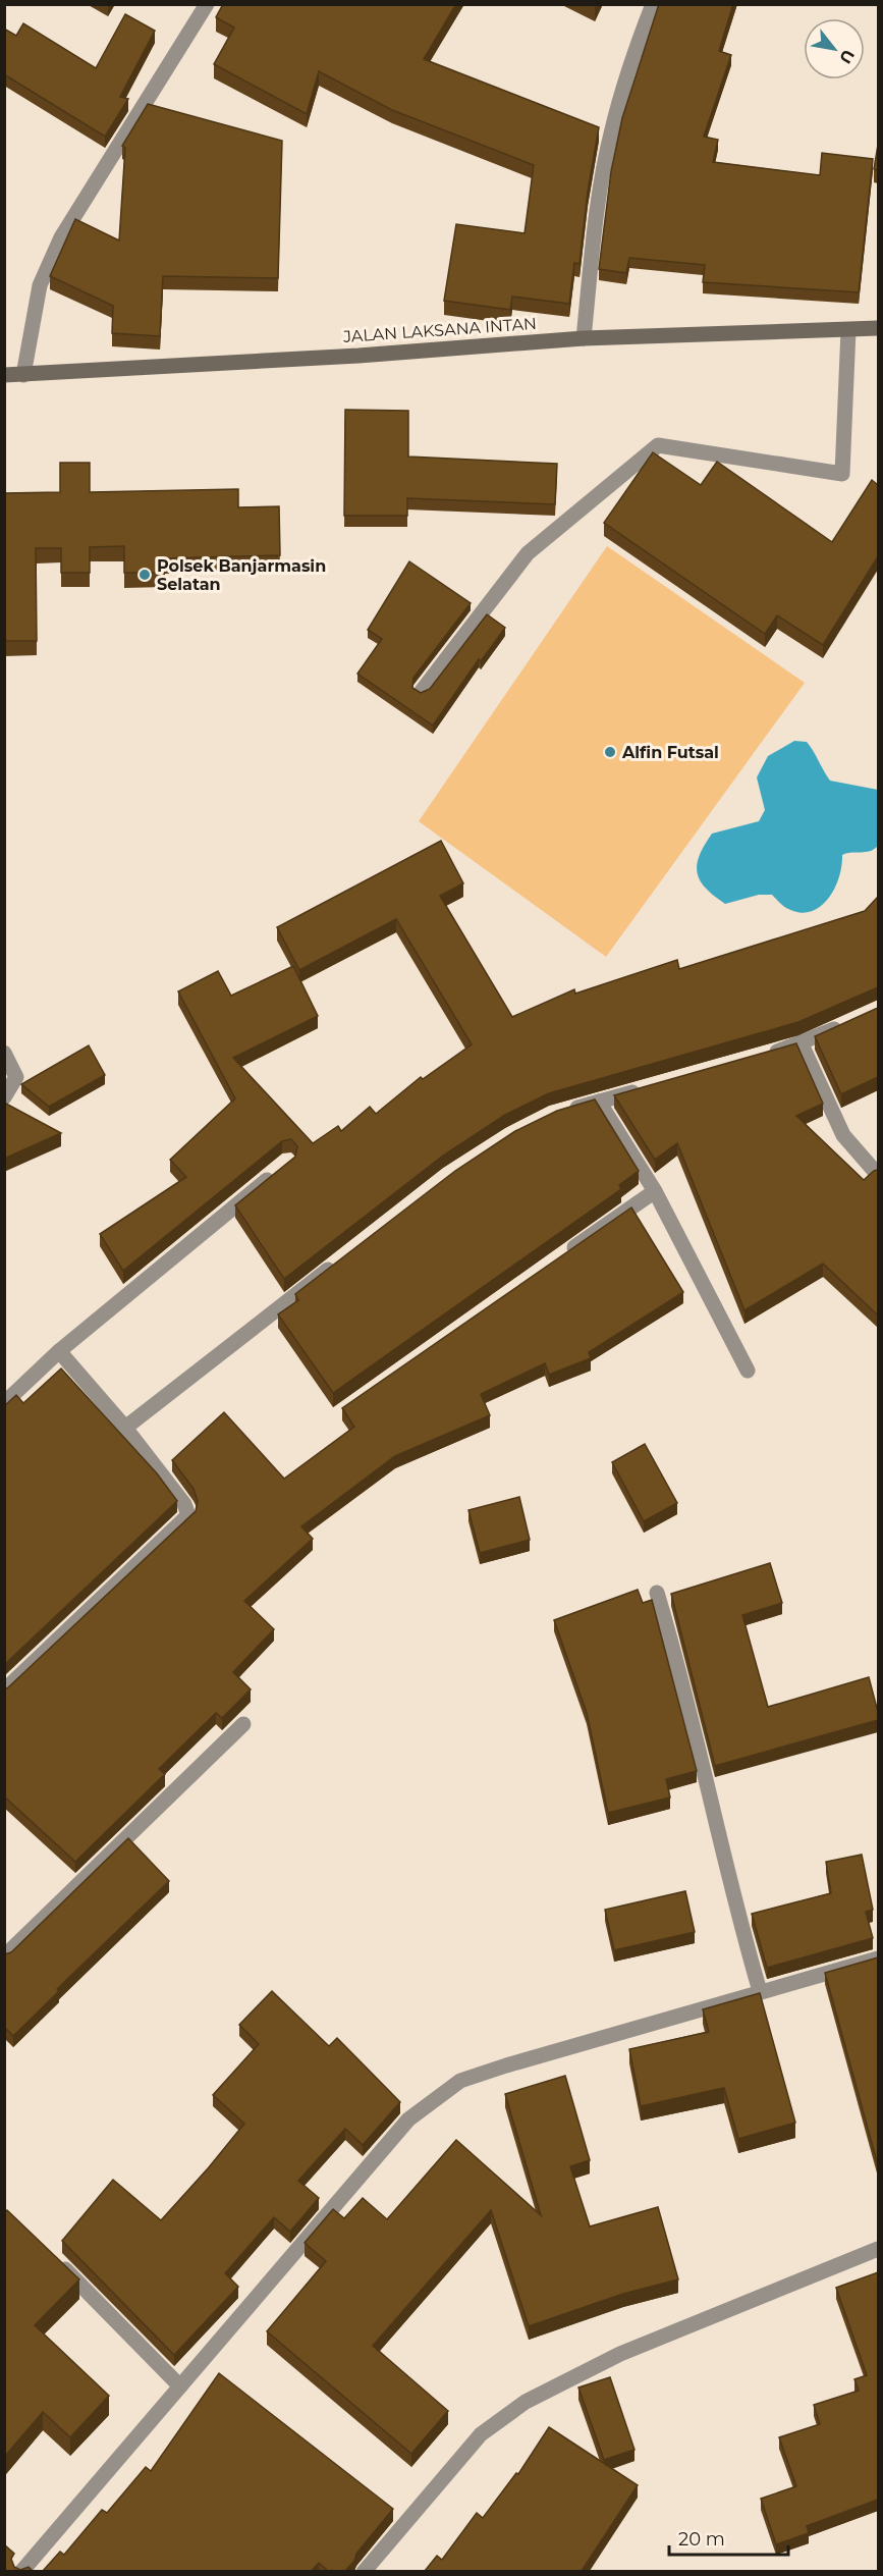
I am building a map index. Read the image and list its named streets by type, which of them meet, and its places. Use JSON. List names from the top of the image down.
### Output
{
  "streets": {
    "street": ["JALAN LAKSANA INTAN"]
  },
  "places": ["Polsek Banjarmasin Selatan", "Alfin Futsal"],
  "scale_bar": "20 m",
  "north": "bottom right"
}
